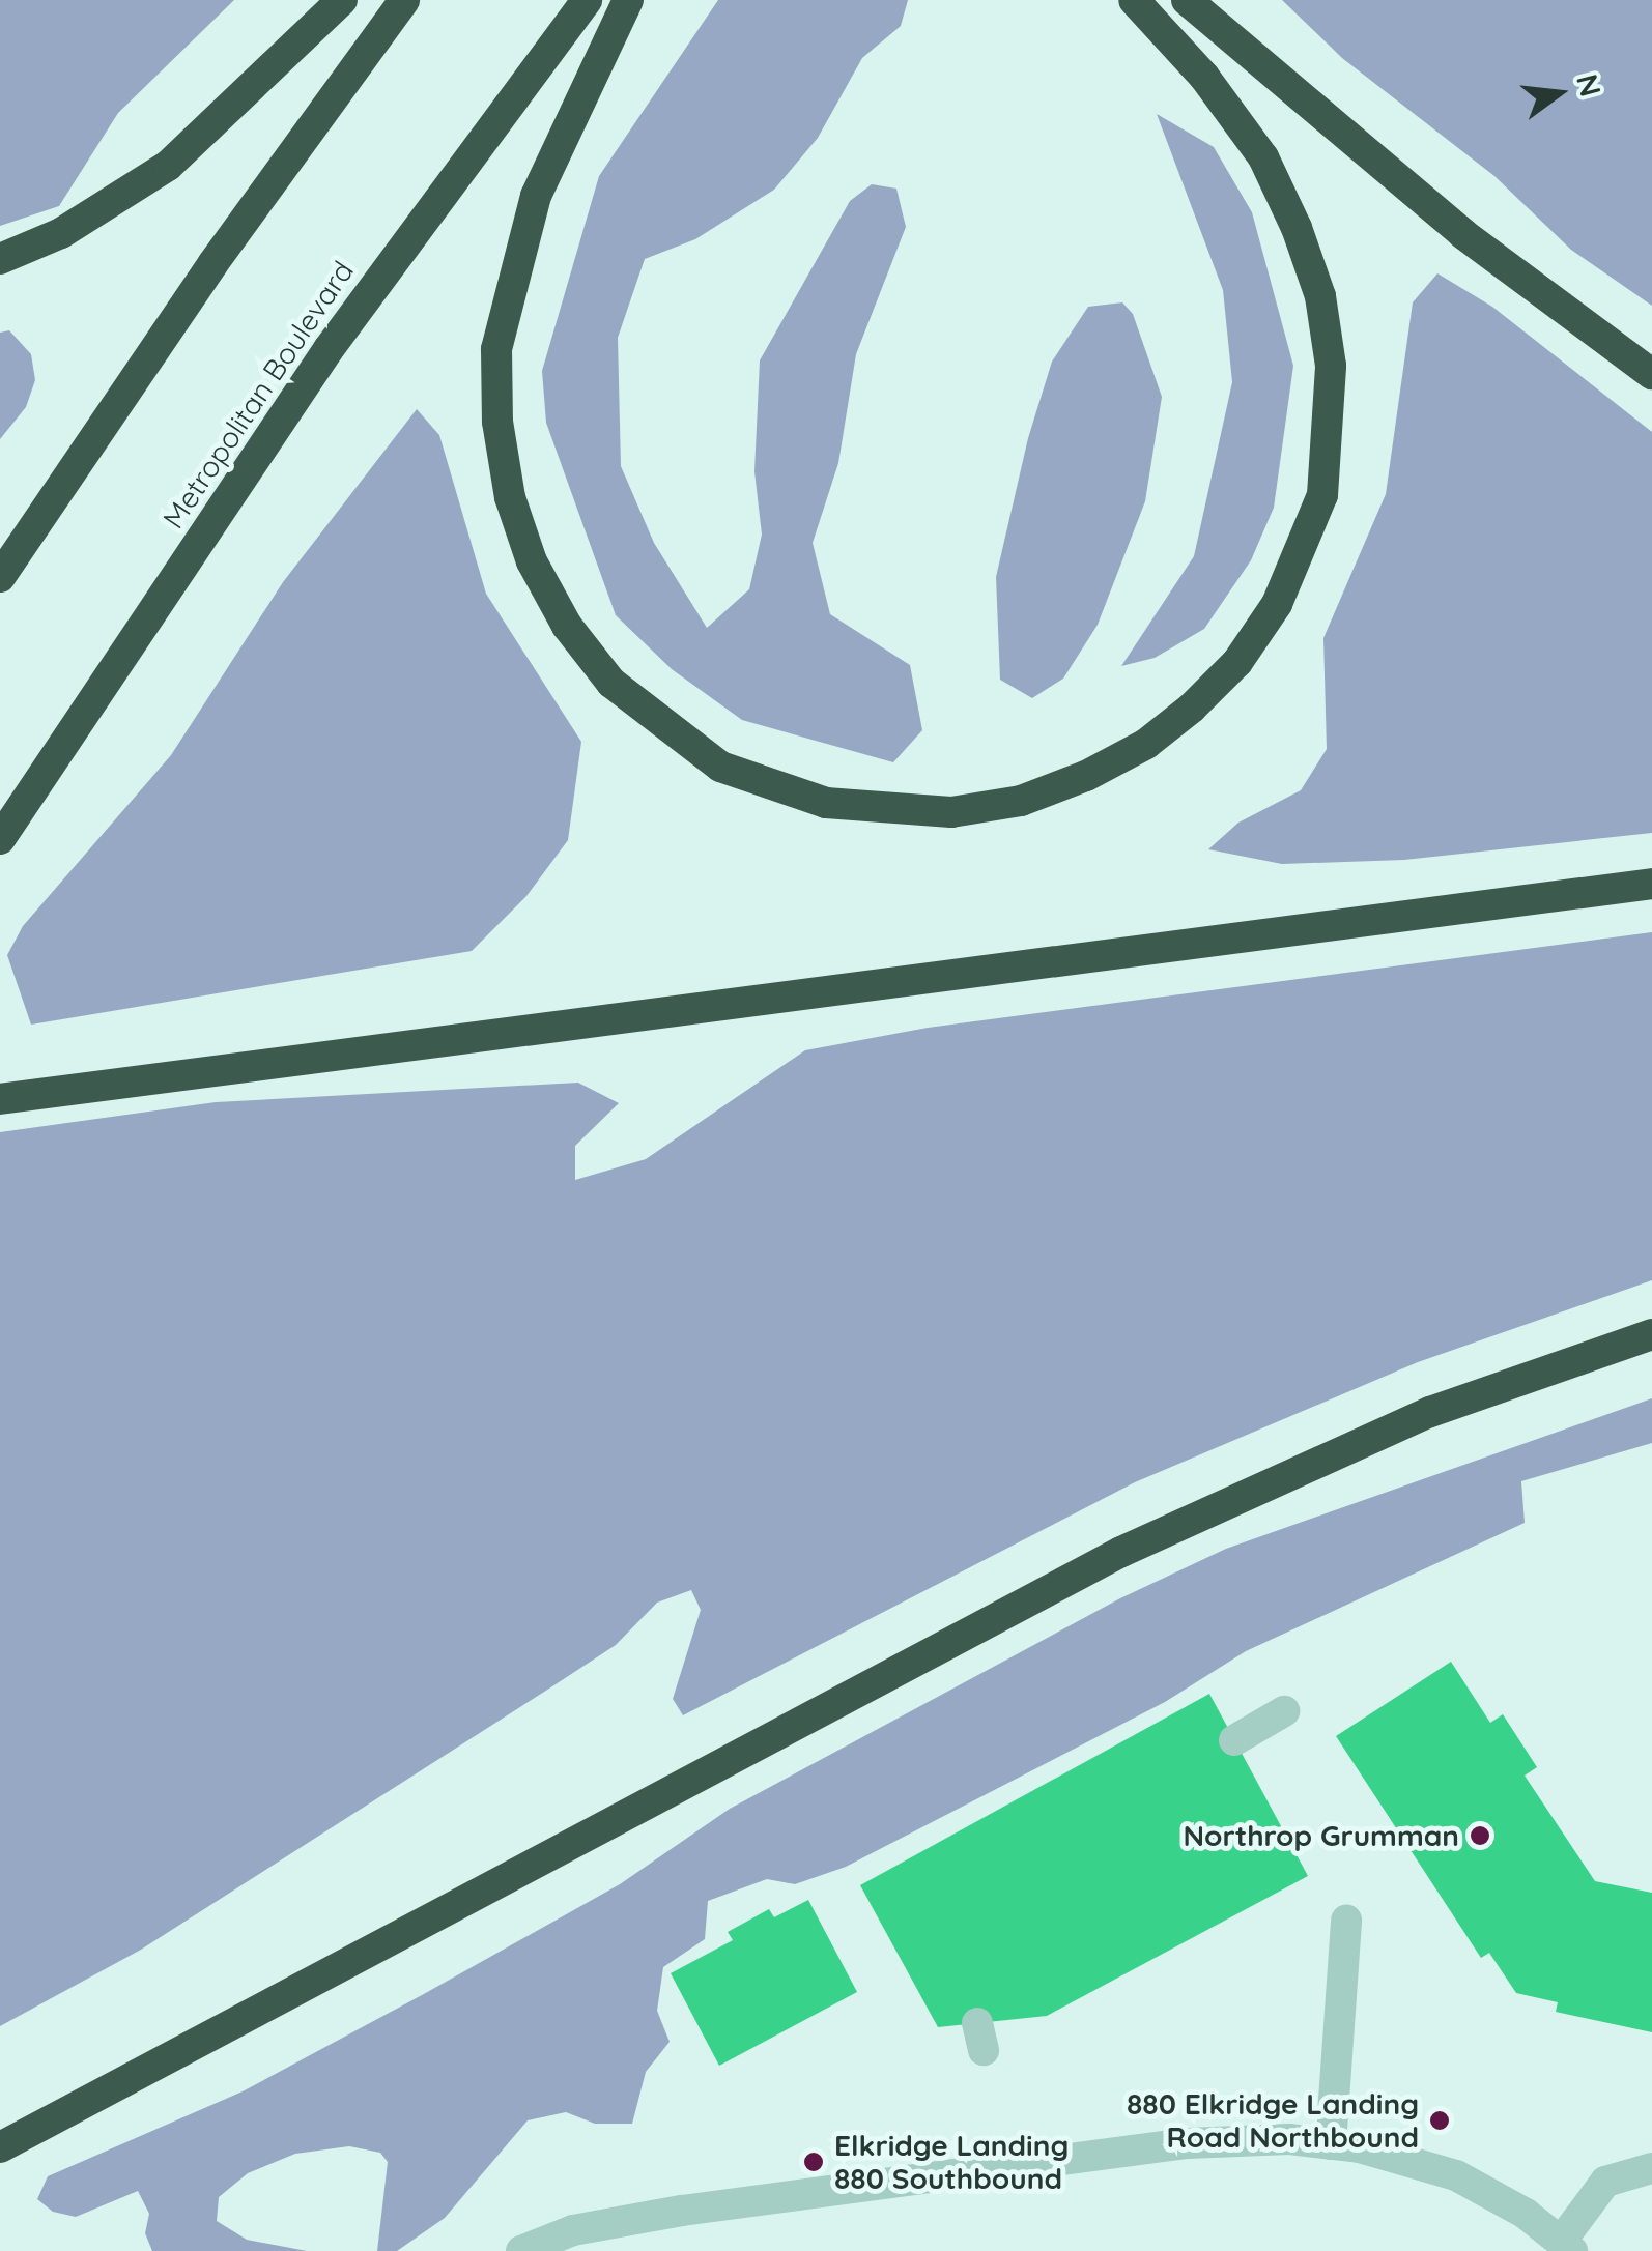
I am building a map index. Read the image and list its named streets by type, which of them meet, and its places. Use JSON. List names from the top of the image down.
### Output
{
  "streets": {
    "highway": ["Metropolitan Boulevard"]
  },
  "places": ["Northrop Grumman", "880 Elkridge Landing Road Northbound", "Elkridge Landing 880 Southbound"],
  "north": "right"
}
